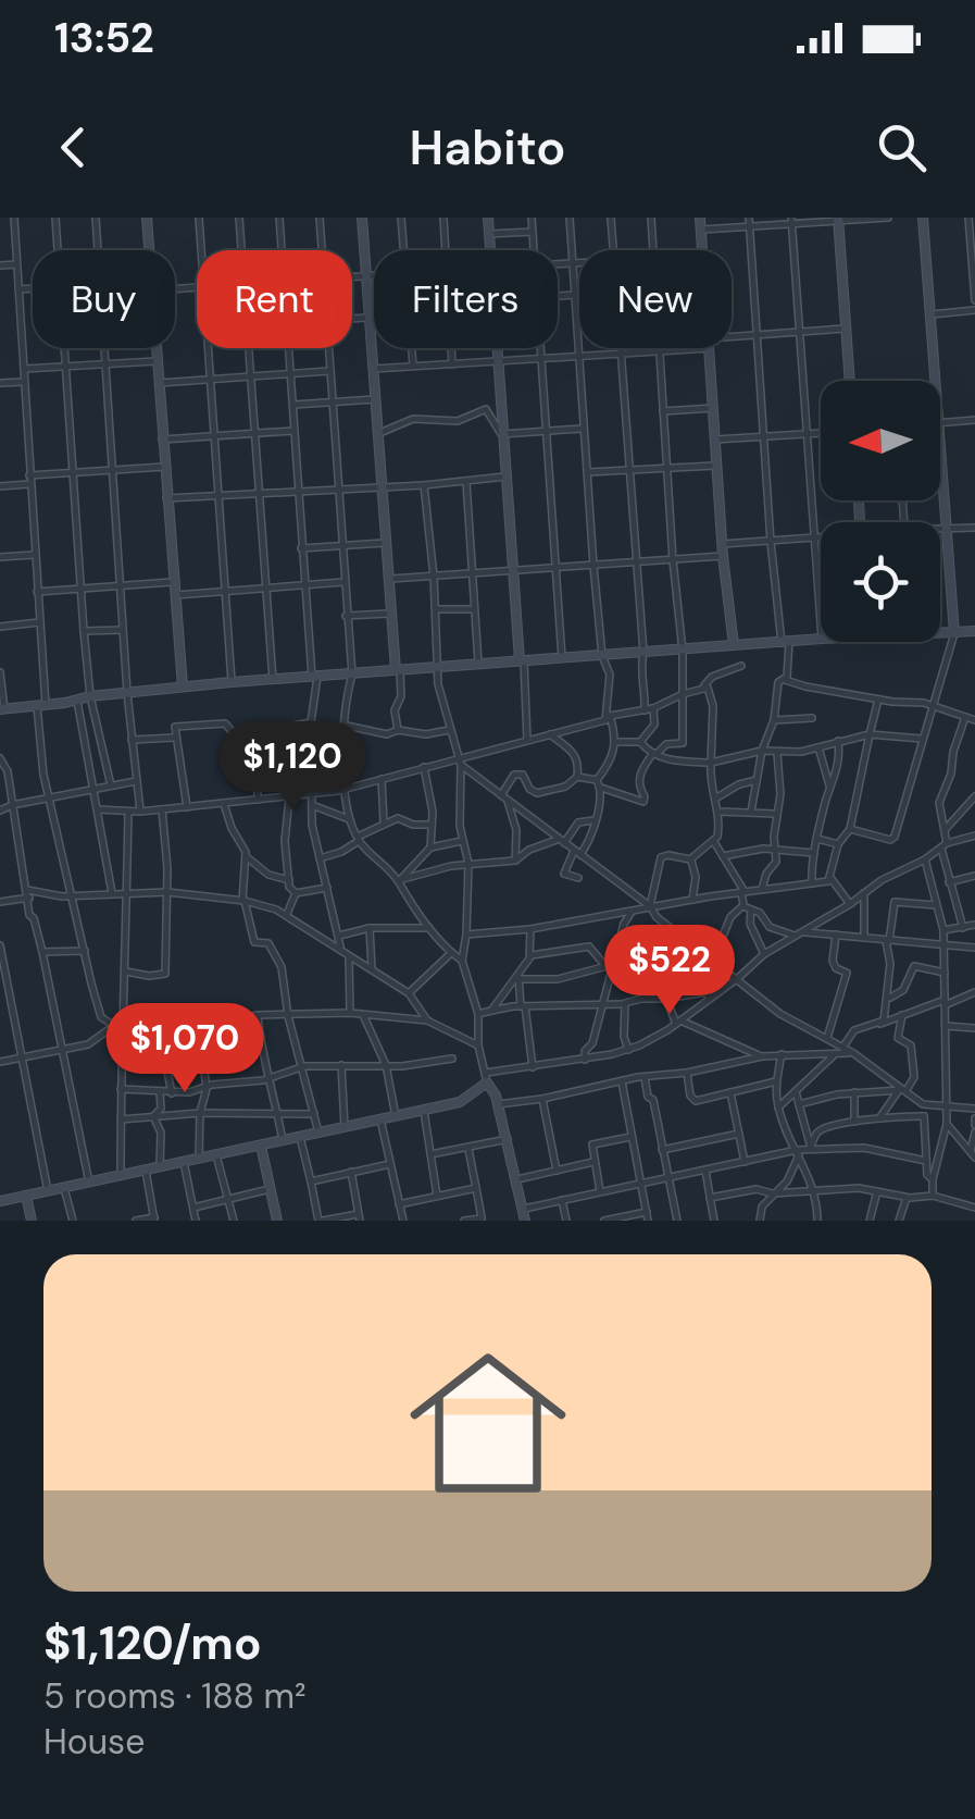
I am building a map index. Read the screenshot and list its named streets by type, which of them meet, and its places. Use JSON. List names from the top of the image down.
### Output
{
  "north": "left",
  "page": {
    "status": "13:52",
    "header": "Habito",
    "chip": [
      "Buy",
      "Rent",
      "Filters",
      "New"
    ],
    "price": ["$1,120", "$522", "$1,070"],
    "list": [
      {
        "name": "$1,120/mo",
        "note": "5 rooms · 188 m² · House"
      }
    ]
  }
}
